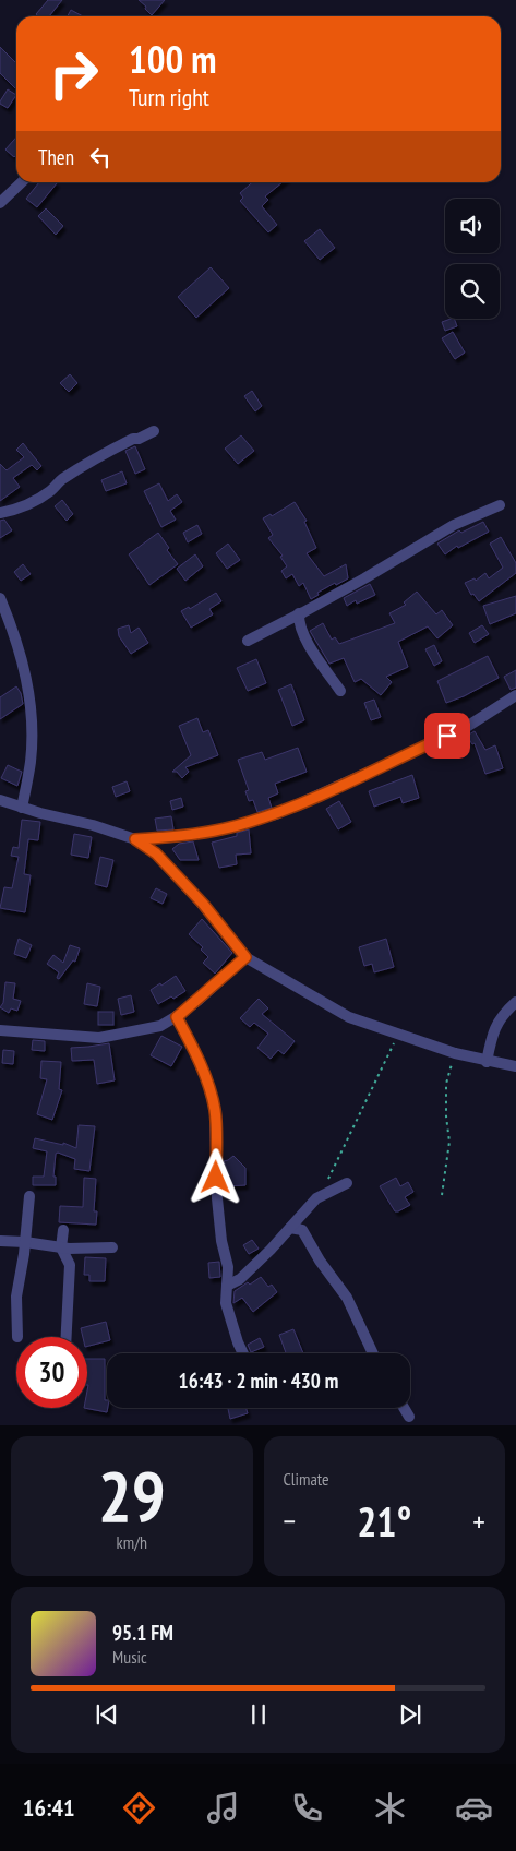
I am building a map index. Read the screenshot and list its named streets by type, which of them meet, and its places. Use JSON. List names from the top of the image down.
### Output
{
  "page": {
    "turn": ["100 m", "Turn right"],
    "then": "Then",
    "limit": "30",
    "trip": "16:43 · 2 min · 430 m",
    "tile": [
      ["29", "km/h"],
      "Climate"
    ],
    "heat": ["−", "21°", "+"],
    "song": ["95.1 FM", "Music"],
    "tabs": "16:41"
  }
}
